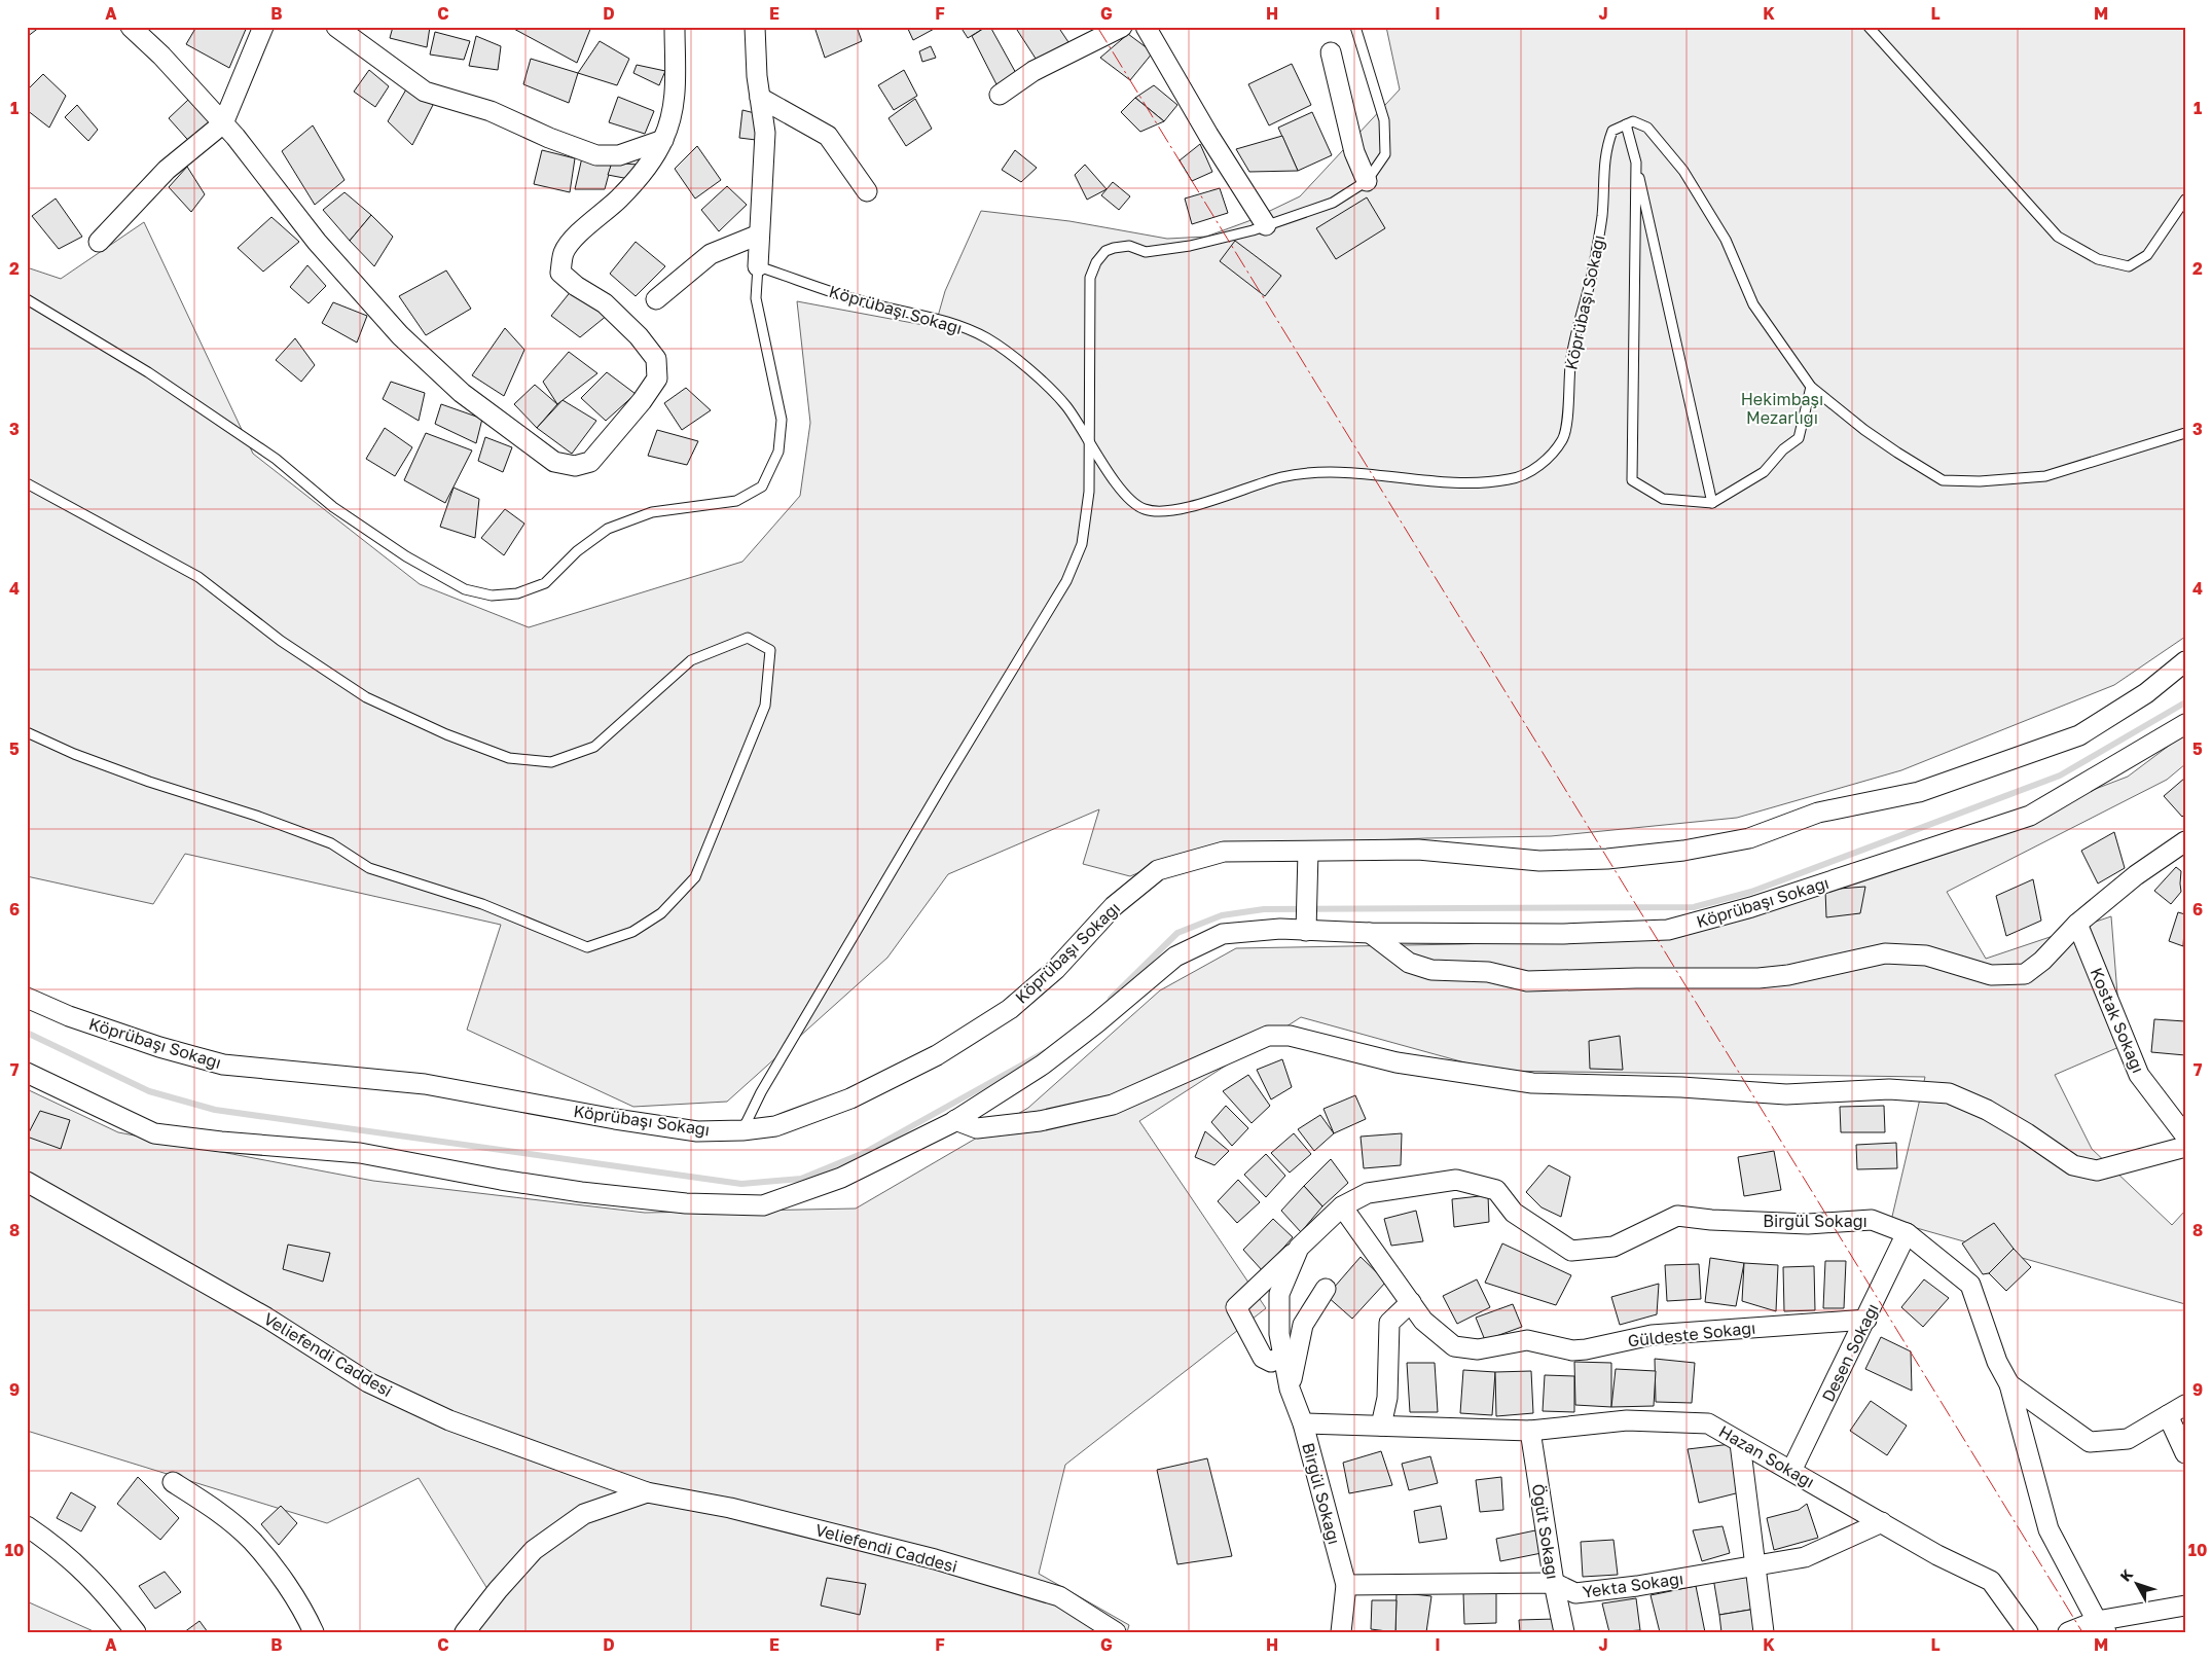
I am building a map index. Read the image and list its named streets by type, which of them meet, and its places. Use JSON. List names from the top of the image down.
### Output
{
  "streets": {
    "street": [
      "Köprübaşı Sokağı",
      "Kostak Sokağı",
      "Birgül Sokağı",
      "Güldeste Sokağı",
      "Desen Sokağı",
      "Veliefendi Caddesi",
      "Hazan Sokağı",
      "Öğüt Sokağı",
      "Yekta Sokağı"
    ]
  },
  "crossings": [
    ["Birgül Sokağı", "Güldeste Sokağı"],
    ["Birgül Sokağı", "Desen Sokağı"],
    ["Birgül Sokağı", "Hazan Sokağı"],
    ["Birgül Sokağı", "Yekta Sokağı"],
    ["Güldeste Sokağı", "Desen Sokağı"],
    ["Desen Sokağı", "Hazan Sokağı"],
    ["Hazan Sokağı", "Öğüt Sokağı"],
    ["Hazan Sokağı", "Yekta Sokağı"],
    ["Öğüt Sokağı", "Yekta Sokağı"]
  ],
  "parks": ["Hekimbaşı Mezarlığı"],
  "north": "top left",
  "grid": {
    "columns": [
      "A",
      "B",
      "C",
      "D",
      "E",
      "F",
      "G",
      "H",
      "I",
      "J",
      "K",
      "L",
      "M"
    ],
    "rows": [
      "1",
      "2",
      "3",
      "4",
      "5",
      "6",
      "7",
      "8",
      "9",
      "10"
    ]
  }
}
